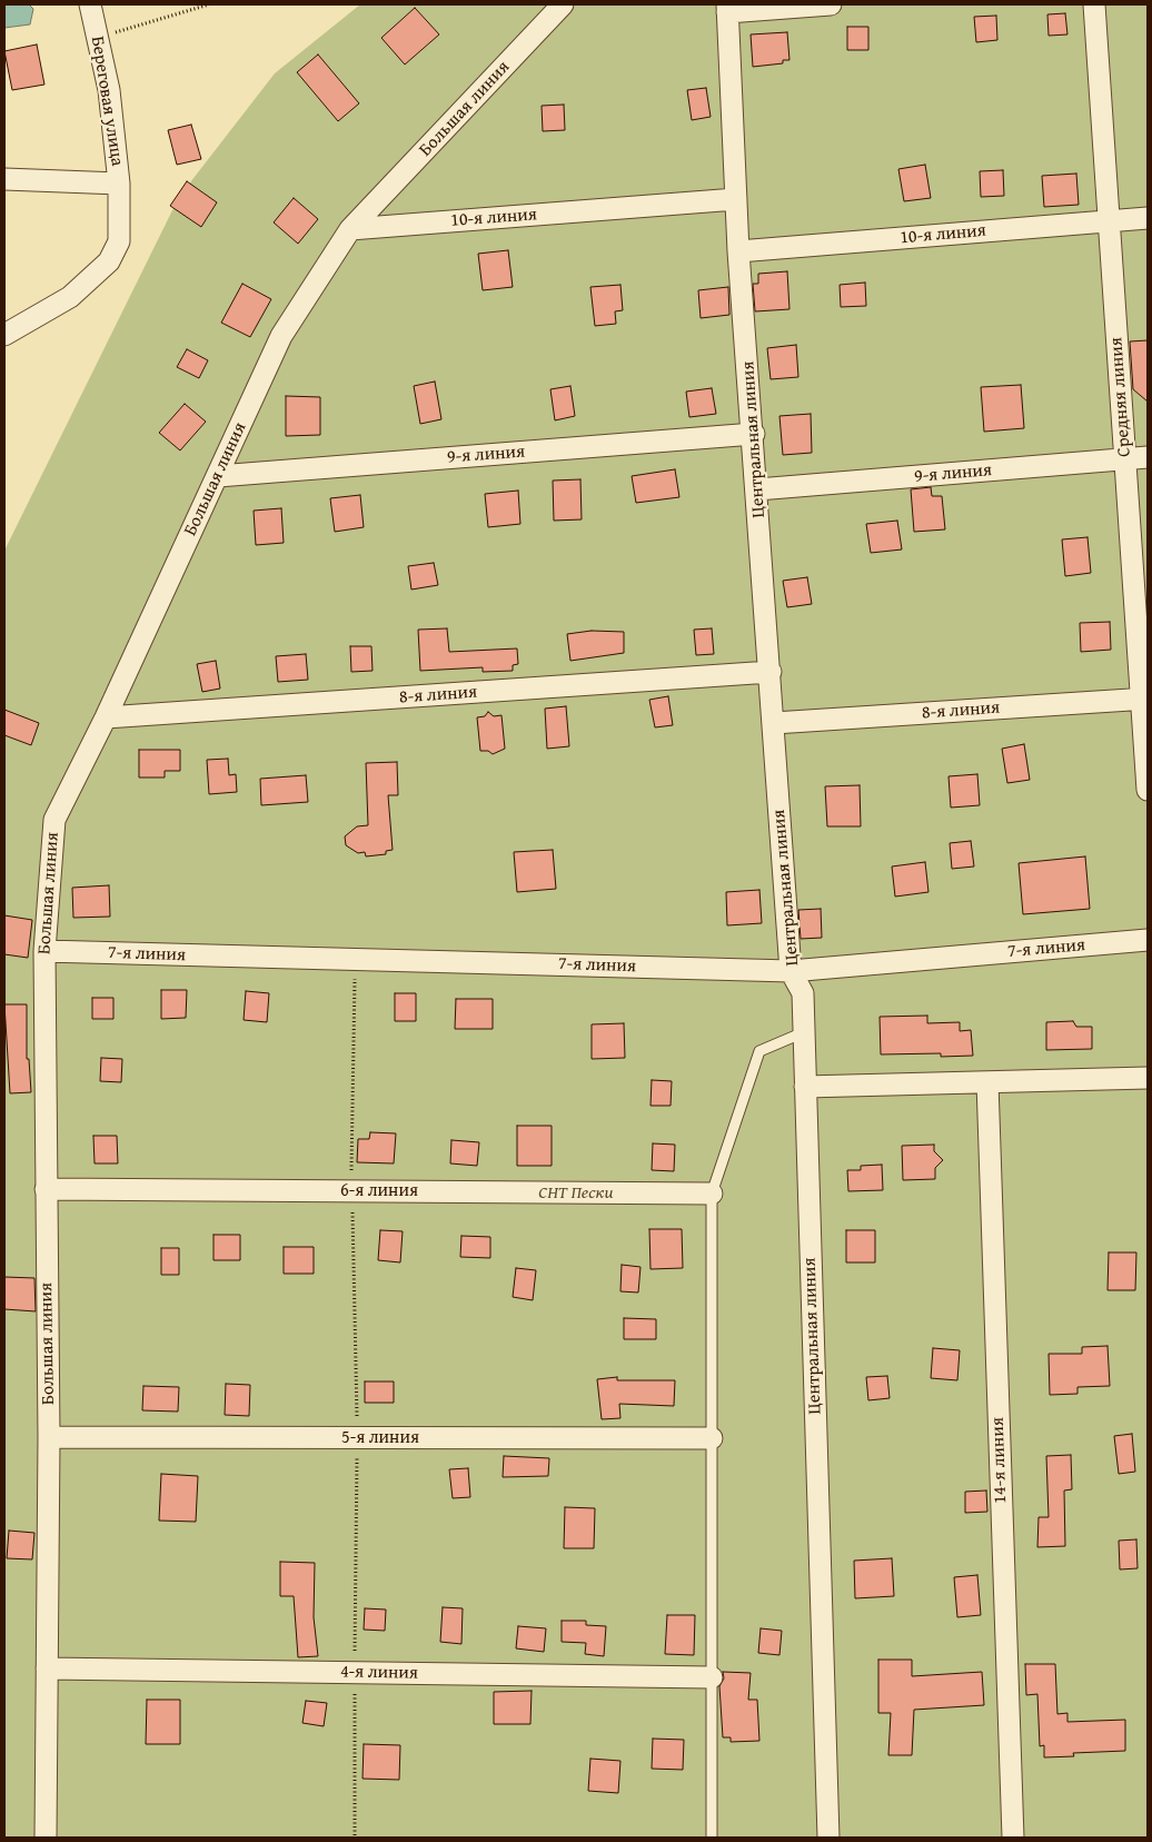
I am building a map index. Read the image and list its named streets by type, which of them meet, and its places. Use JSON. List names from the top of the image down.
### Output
{
  "streets": {
    "street": [
      "Береговая улица",
      "Большая линия",
      "10-я линия",
      "Средняя линия",
      "Центральная линия",
      "9-я линия",
      "8-я линия",
      "7-я линия",
      "6-я линия",
      "5-я линия",
      "14-я линия",
      "4-я линия"
    ]
  },
  "crossings": [
    ["Большая линия", "10-я линия"],
    ["Большая линия", "9-я линия"],
    ["Большая линия", "8-я линия"],
    ["Большая линия", "7-я линия"],
    ["Большая линия", "6-я линия"],
    ["Большая линия", "5-я линия"],
    ["Большая линия", "4-я линия"],
    ["10-я линия", "Средняя линия"],
    ["10-я линия", "Центральная линия"],
    ["Средняя линия", "9-я линия"],
    ["Средняя линия", "8-я линия"],
    ["Центральная линия", "9-я линия"],
    ["Центральная линия", "8-я линия"],
    ["Центральная линия", "7-я линия"]
  ],
  "parks": ["СНТ Пески"]
}
